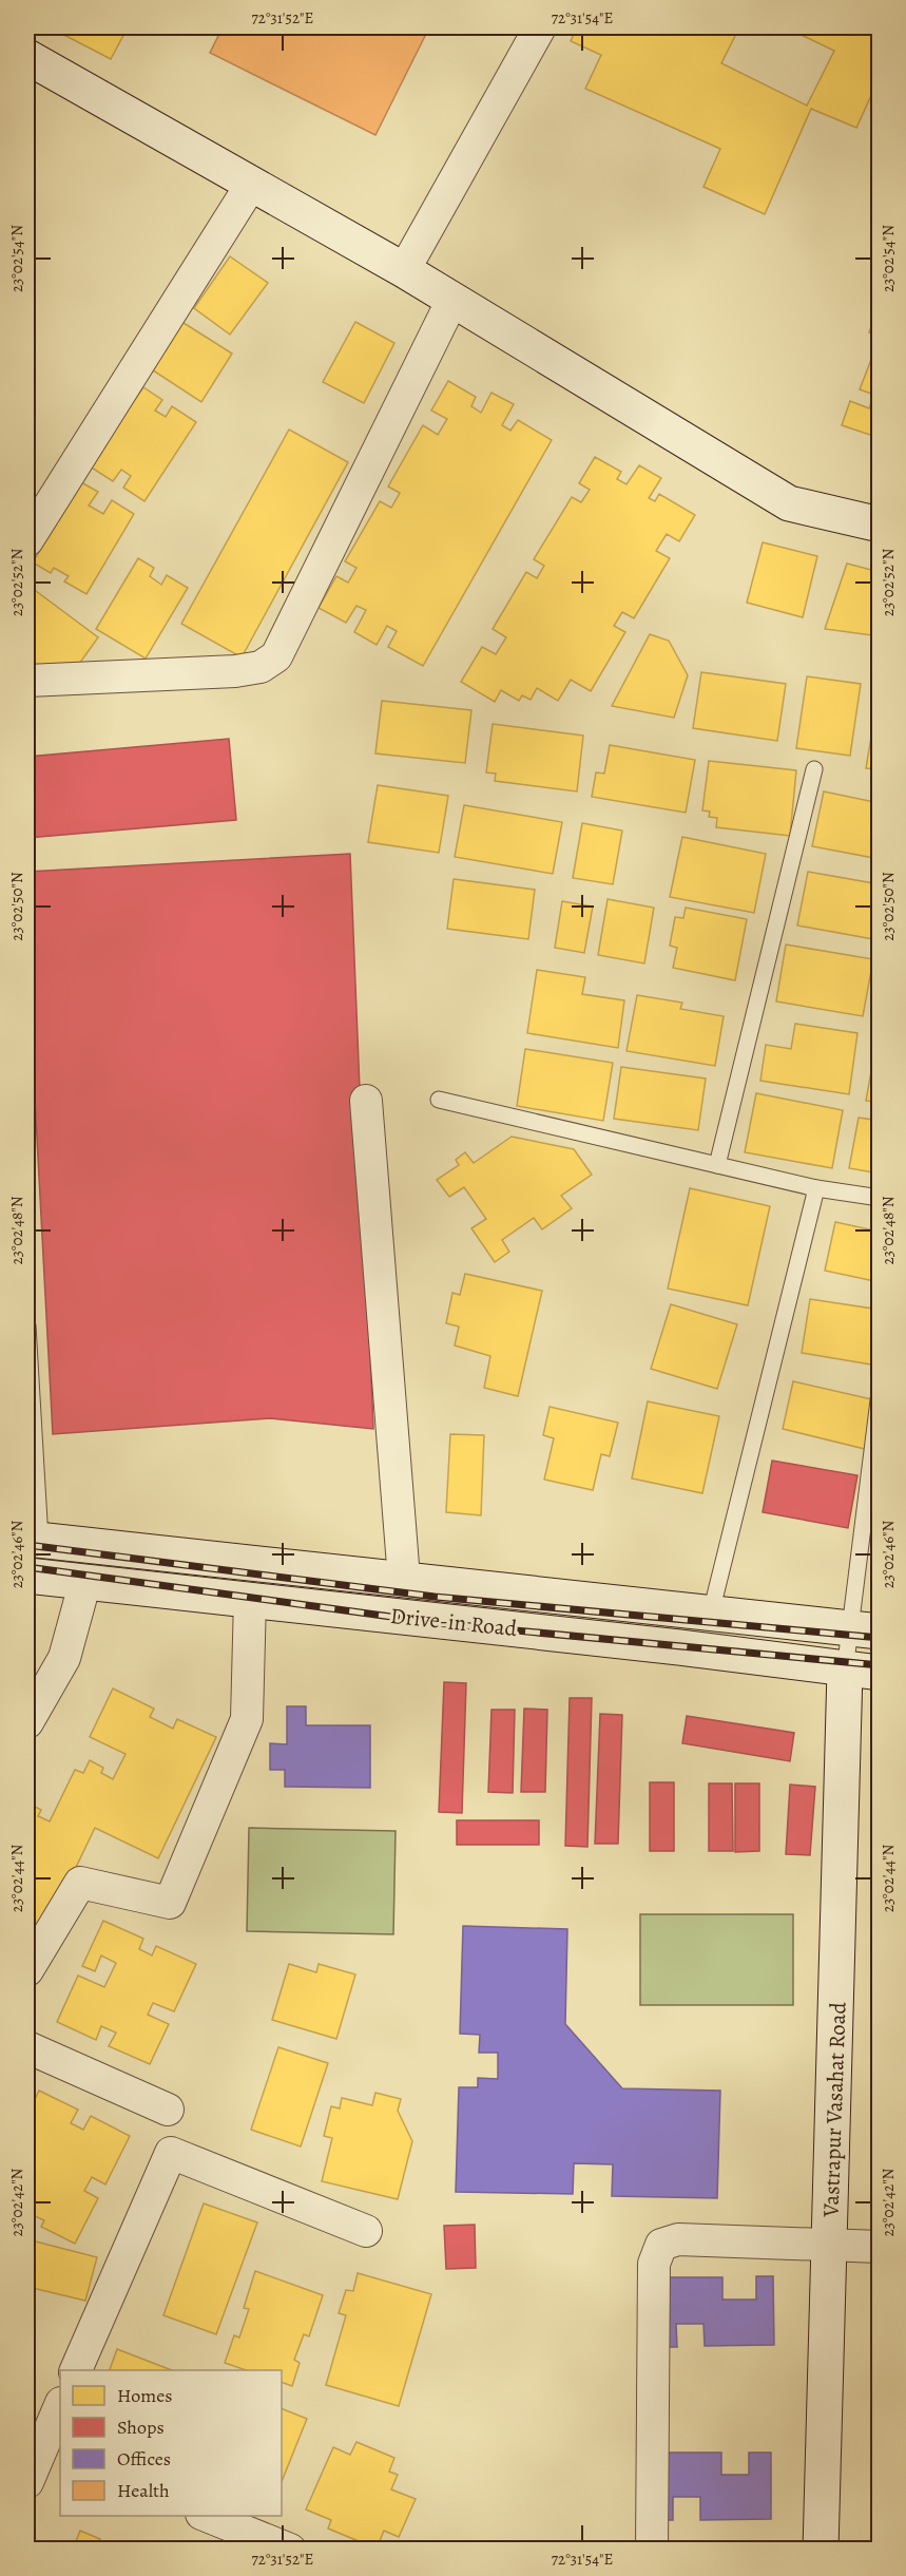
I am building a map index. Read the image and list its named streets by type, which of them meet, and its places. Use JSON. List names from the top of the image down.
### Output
{
  "streets": {
    "street": ["Drive-in Road", "Vastrapur Vasahat Road"]
  },
  "crossings": [
    ["Drive-in Road", "Vastrapur Vasahat Road"]
  ],
  "legend": [
    "Homes",
    "Shops",
    "Offices",
    "Health"
  ],
  "coordinates": [
    "72°31'52\"E",
    "72°31'54\"E",
    "23°02'54\"N",
    "23°02'52\"N",
    "23°02'50\"N",
    "23°02'48\"N",
    "23°02'46\"N",
    "23°02'44\"N",
    "23°02'42\"N"
  ]
}
